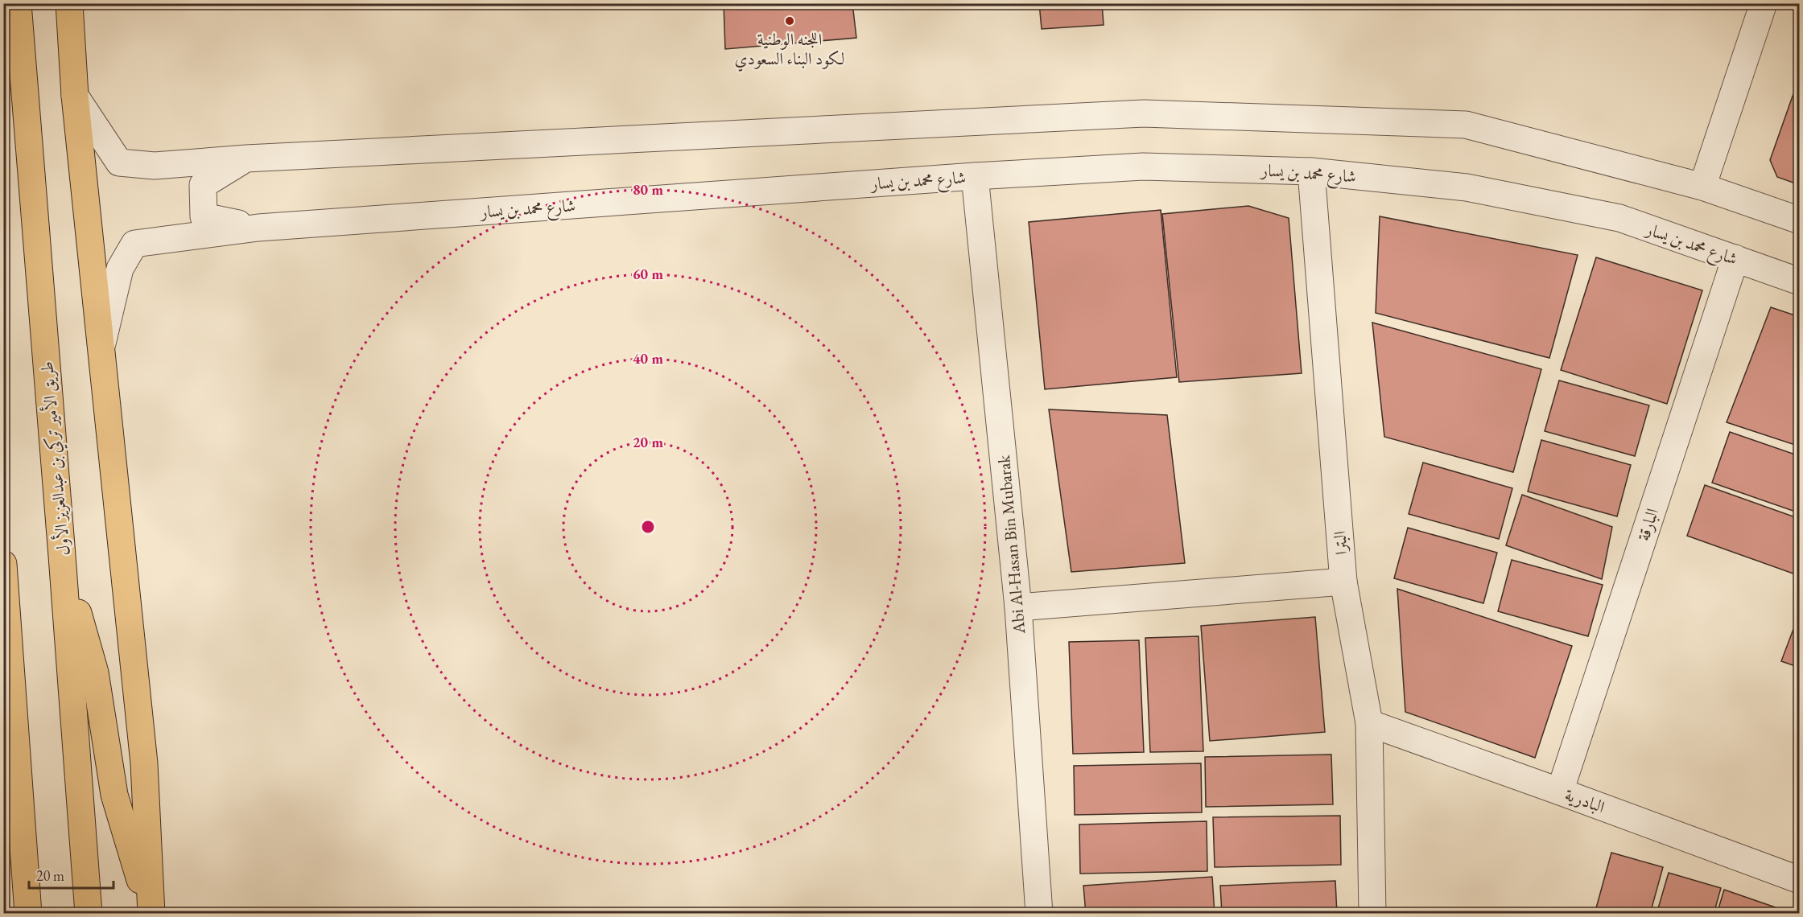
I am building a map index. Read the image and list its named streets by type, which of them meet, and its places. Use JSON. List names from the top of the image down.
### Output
{
  "streets": {
    "main road": ["طريق الأمير تركي بن عبدالعزيز الأول"],
    "street": [
      "شارع محمد بن يسار",
      "البارقة",
      "البترا",
      "Abi Al-Hasan Bin Mubarak",
      "البادرية"
    ]
  },
  "crossings": [
    ["شارع محمد بن يسار", "البارقة"],
    ["شارع محمد بن يسار", "البترا"],
    ["شارع محمد بن يسار", "Abi Al-Hasan Bin Mubarak"],
    ["البارقة", "البادرية"],
    ["البترا", "البادرية"]
  ],
  "places": ["اللجنه الوطنية لكود البناء السعودي"],
  "scale_bar": "20 m",
  "rings": [
    "80 m",
    "60 m",
    "40 m",
    "20 m"
  ]
}
